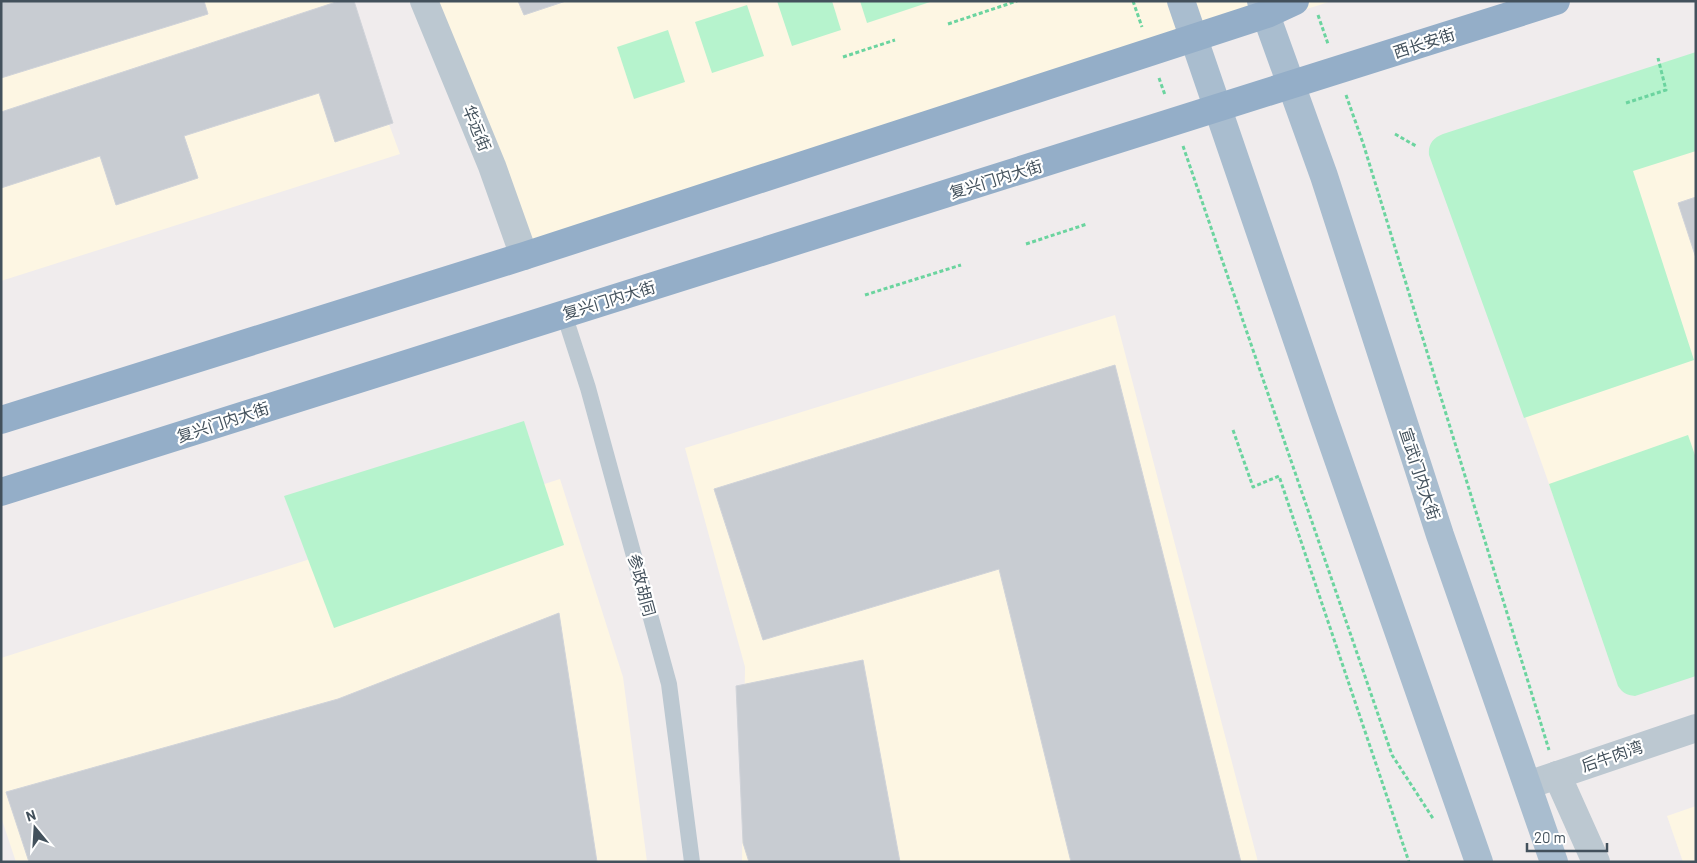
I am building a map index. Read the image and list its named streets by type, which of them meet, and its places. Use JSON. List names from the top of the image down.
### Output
{
  "streets": {
    "highway": ["西长安街", "复兴门内大街"],
    "main road": ["宣武门内大街"],
    "street": ["华远街", "后牛肉湾"],
    "lane": ["参政胡同"]
  },
  "crossings": [
    ["西长安街", "复兴门内大街"],
    ["西长安街", "宣武门内大街"],
    ["复兴门内大街", "参政胡同"],
    ["宣武门内大街", "后牛肉湾"]
  ],
  "scale_bar": "20 m",
  "north": "top"
}
